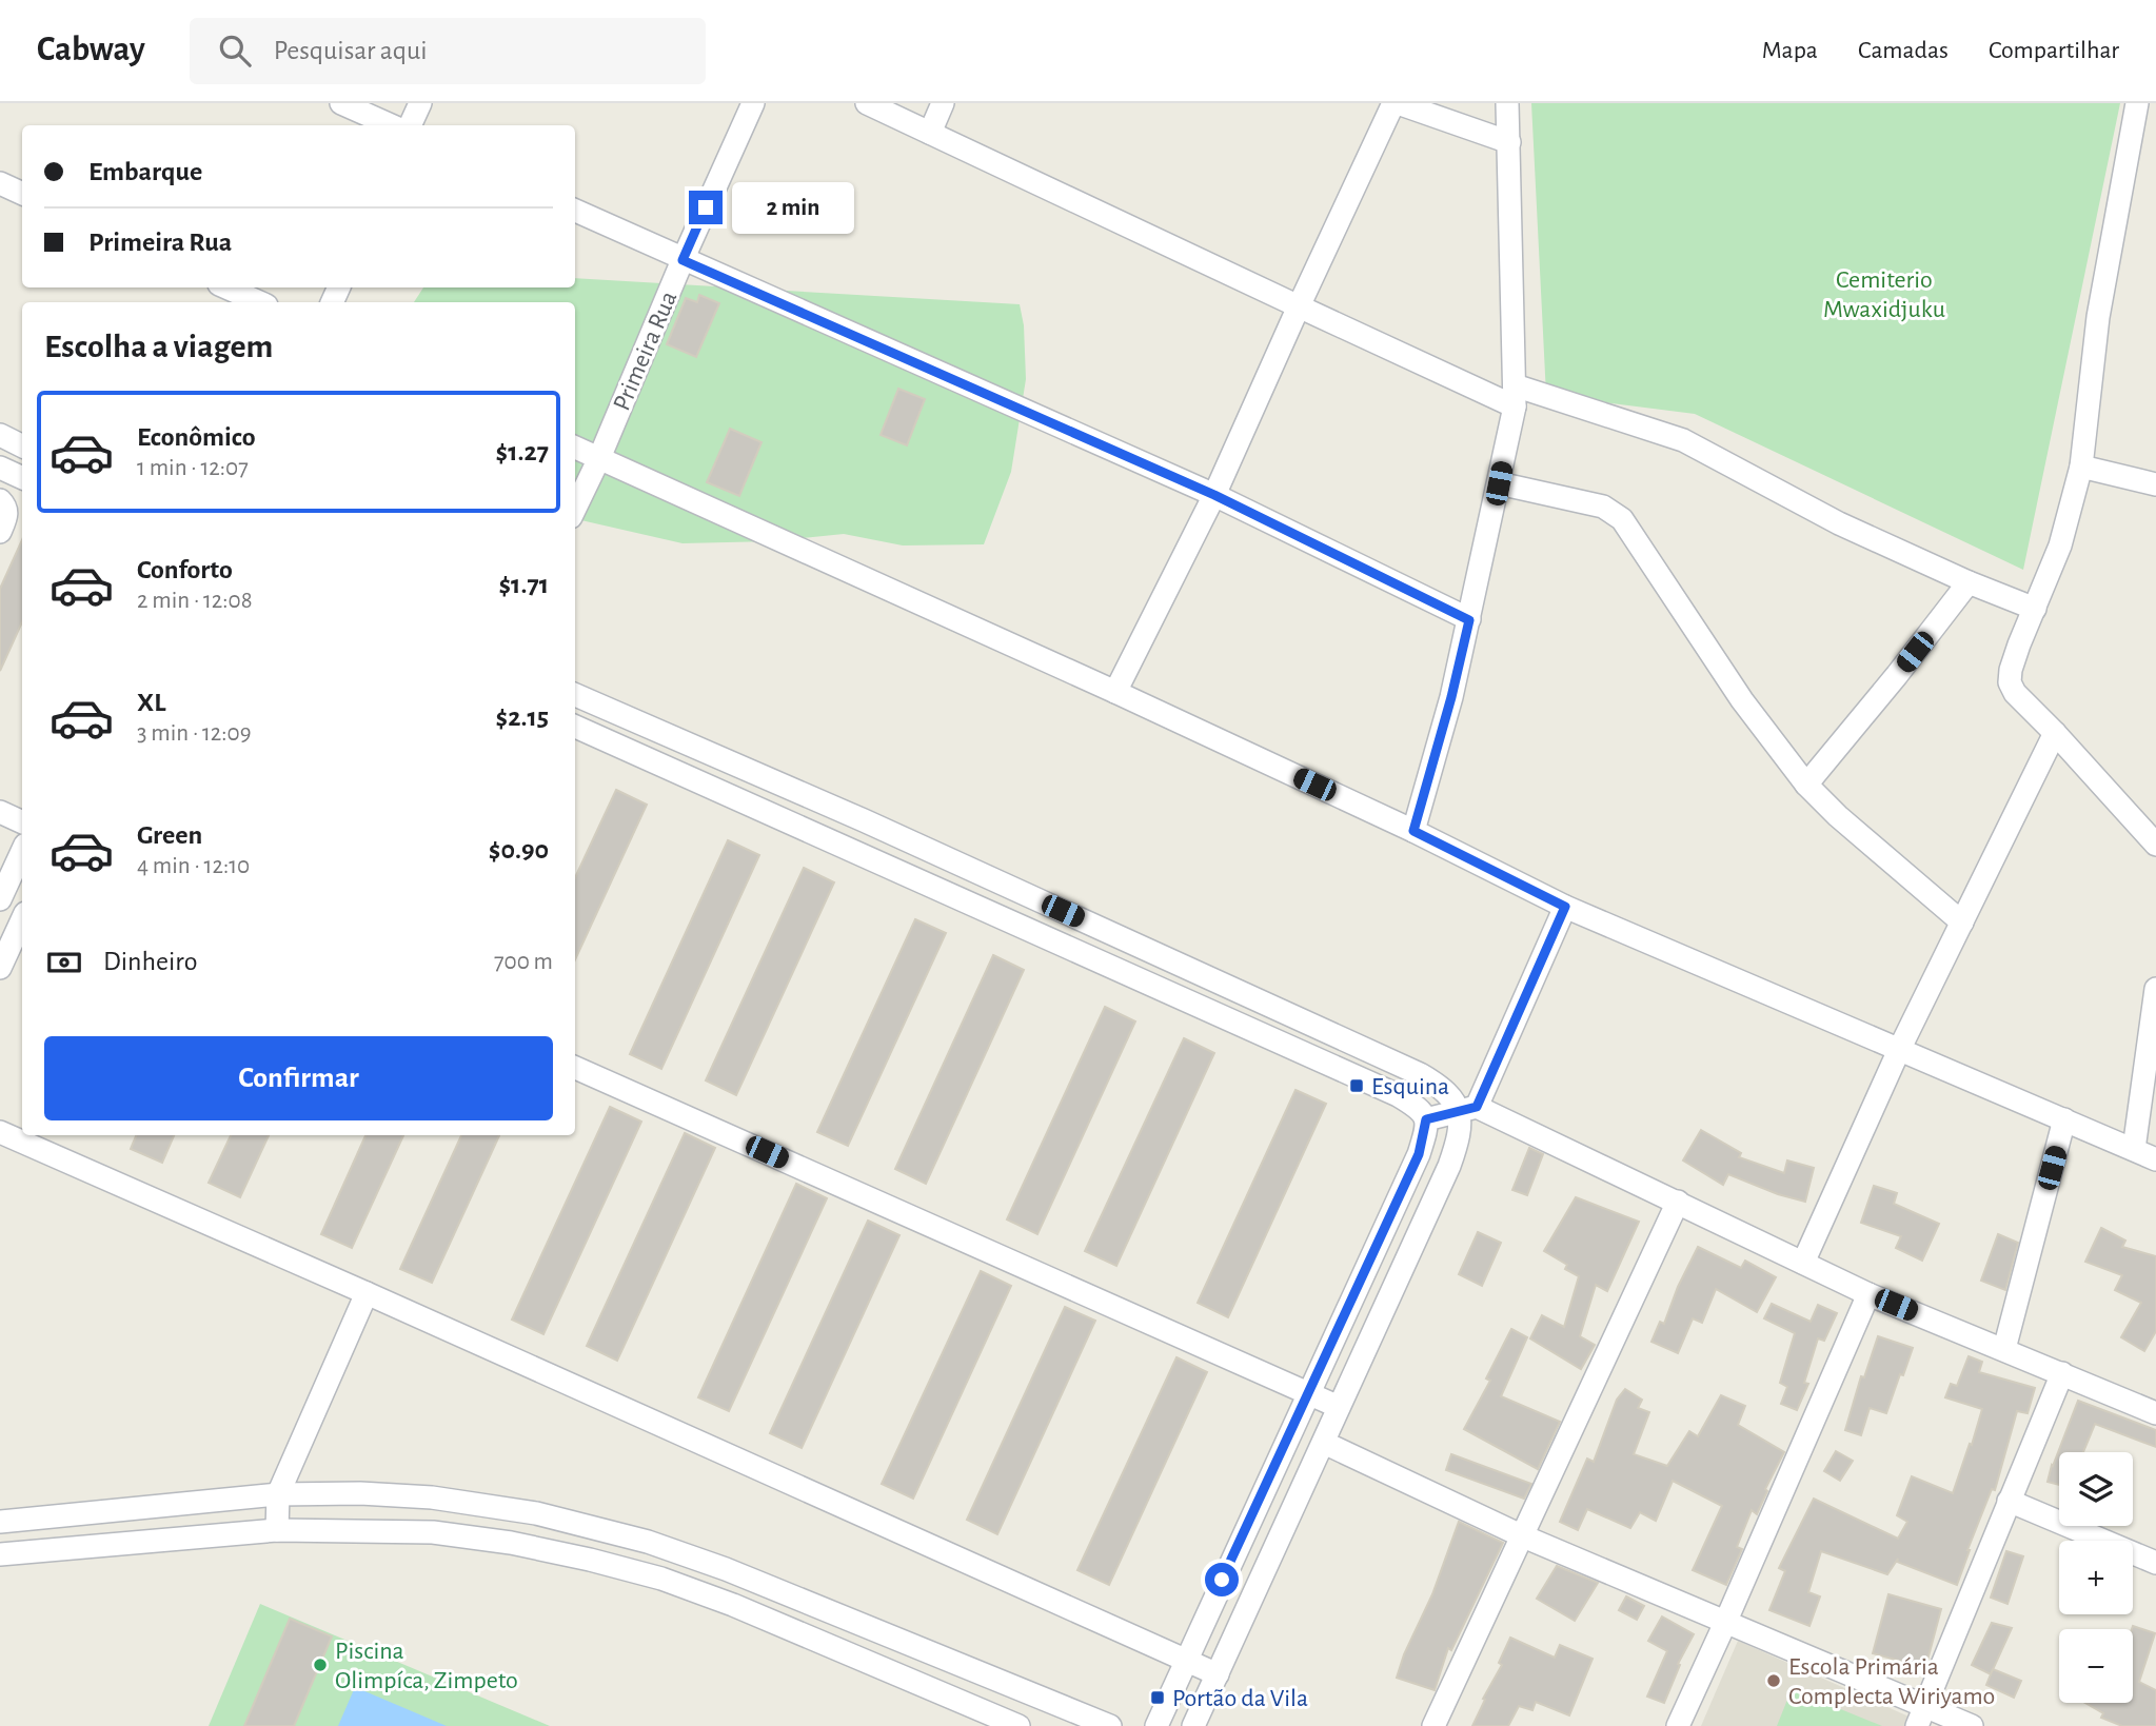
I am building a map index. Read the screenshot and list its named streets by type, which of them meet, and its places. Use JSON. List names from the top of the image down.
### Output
{
  "streets": {
    "street": ["Primeira Rua"]
  },
  "parks": ["Cemiterio Mwaxidjuku"],
  "places": {
    "transit": ["Esquina", "Portão da Vila"],
    "other": ["Piscina Olimpíca, Zimpeto", "Escola Primária Complecta Wiriyamo"]
  },
  "page": {
    "header": "Cabway",
    "search": "Pesquisar aqui",
    "nav": ["Mapa", "Camadas", "Compartilhar"],
    "banner": ["Embarque", "Primeira Rua"],
    "bubble": "2 min",
    "heading": "Escolha a viagem",
    "list": [
      {
        "name": "Econômico",
        "note": "1 min · 12:07",
        "value": "$1.27"
      },
      {
        "name": "Conforto",
        "note": "2 min · 12:08",
        "value": "$1.71"
      },
      {
        "name": "XL",
        "note": "3 min · 12:09",
        "value": "$2.15"
      },
      {
        "name": "Green",
        "note": "4 min · 12:10",
        "value": "$0.90"
      }
    ],
    "pay": ["Dinheiro", "700 m"],
    "buttons": "Confirmar",
    "map_buttons": ["+", "−"]
  }
}
